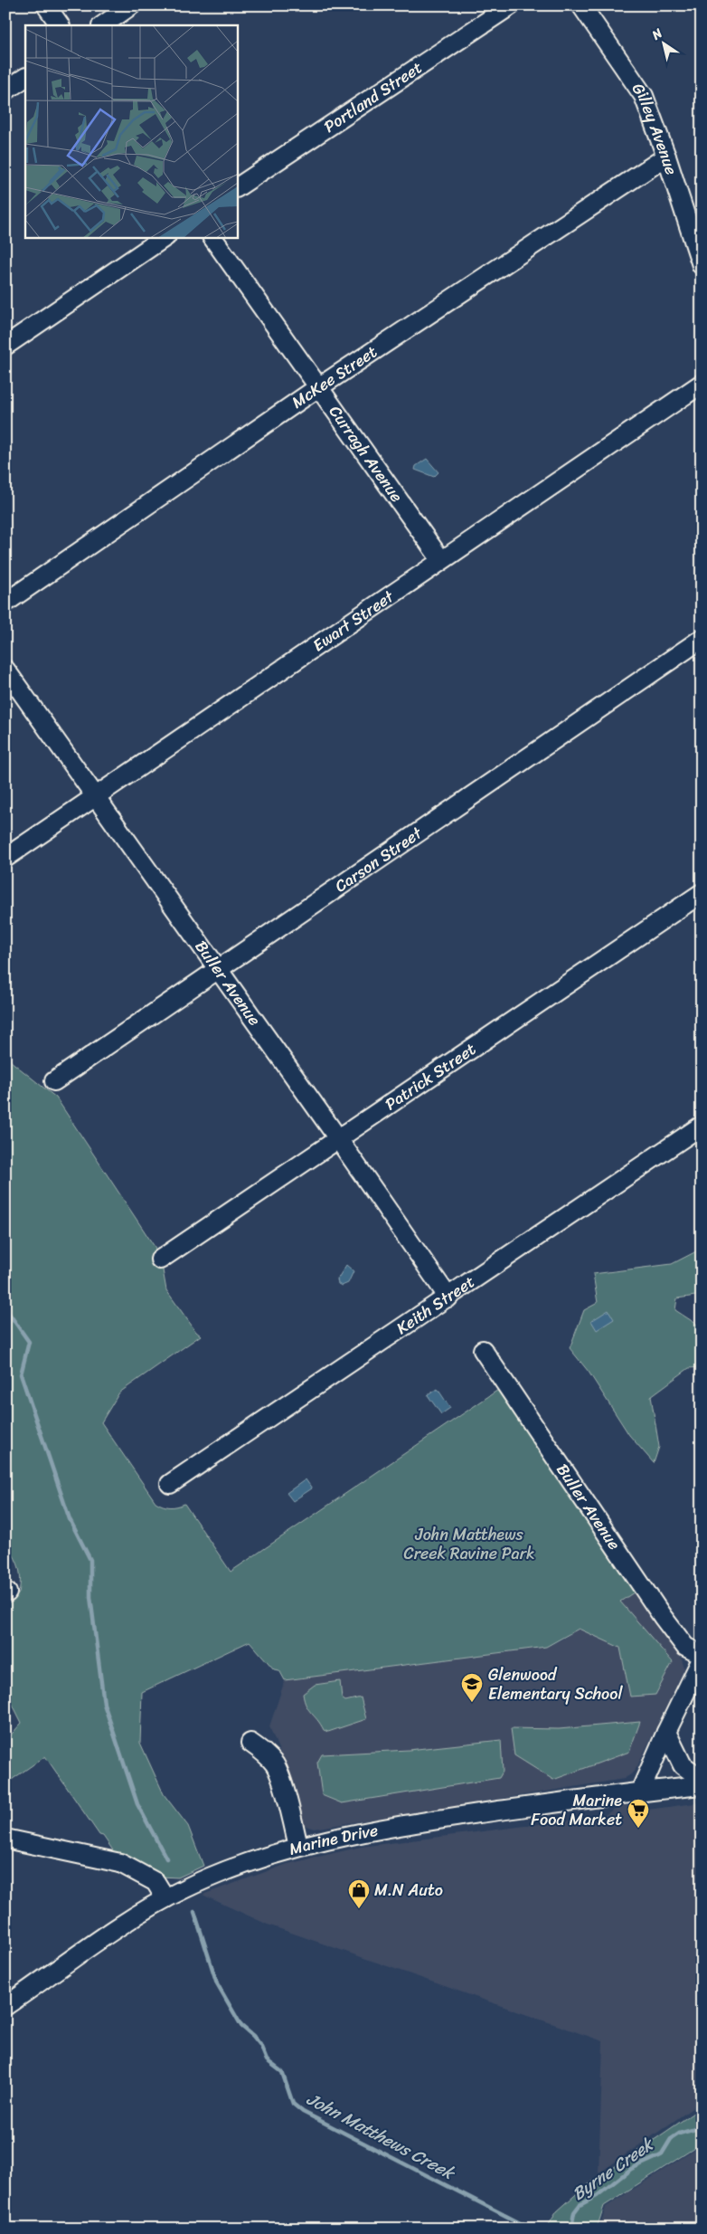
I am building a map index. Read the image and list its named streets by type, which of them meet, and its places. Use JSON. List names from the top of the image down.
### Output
{
  "streets": {
    "street": [
      "Portland Street",
      "Gilley Avenue",
      "McKee Street",
      "Curragh Avenue",
      "Ewart Street",
      "Carson Street",
      "Buller Avenue",
      "Patrick Street",
      "Keith Street",
      "Marine Drive"
    ]
  },
  "crossings": [
    ["Gilley Avenue", "McKee Street"],
    ["McKee Street", "Curragh Avenue"],
    ["Curragh Avenue", "Ewart Street"],
    ["Ewart Street", "Buller Avenue"],
    ["Carson Street", "Buller Avenue"],
    ["Buller Avenue", "Patrick Street"],
    ["Buller Avenue", "Keith Street"]
  ],
  "water": ["John Matthews Creek", "Byrne Creek"],
  "parks": ["John Matthews Creek Ravine Park"],
  "places": {
    "school or university": ["Glenwood Elementary School"],
    "supermarket": ["Marine Food Market"],
    "shop": ["M.N Auto"]
  },
  "north": "top left"
}
